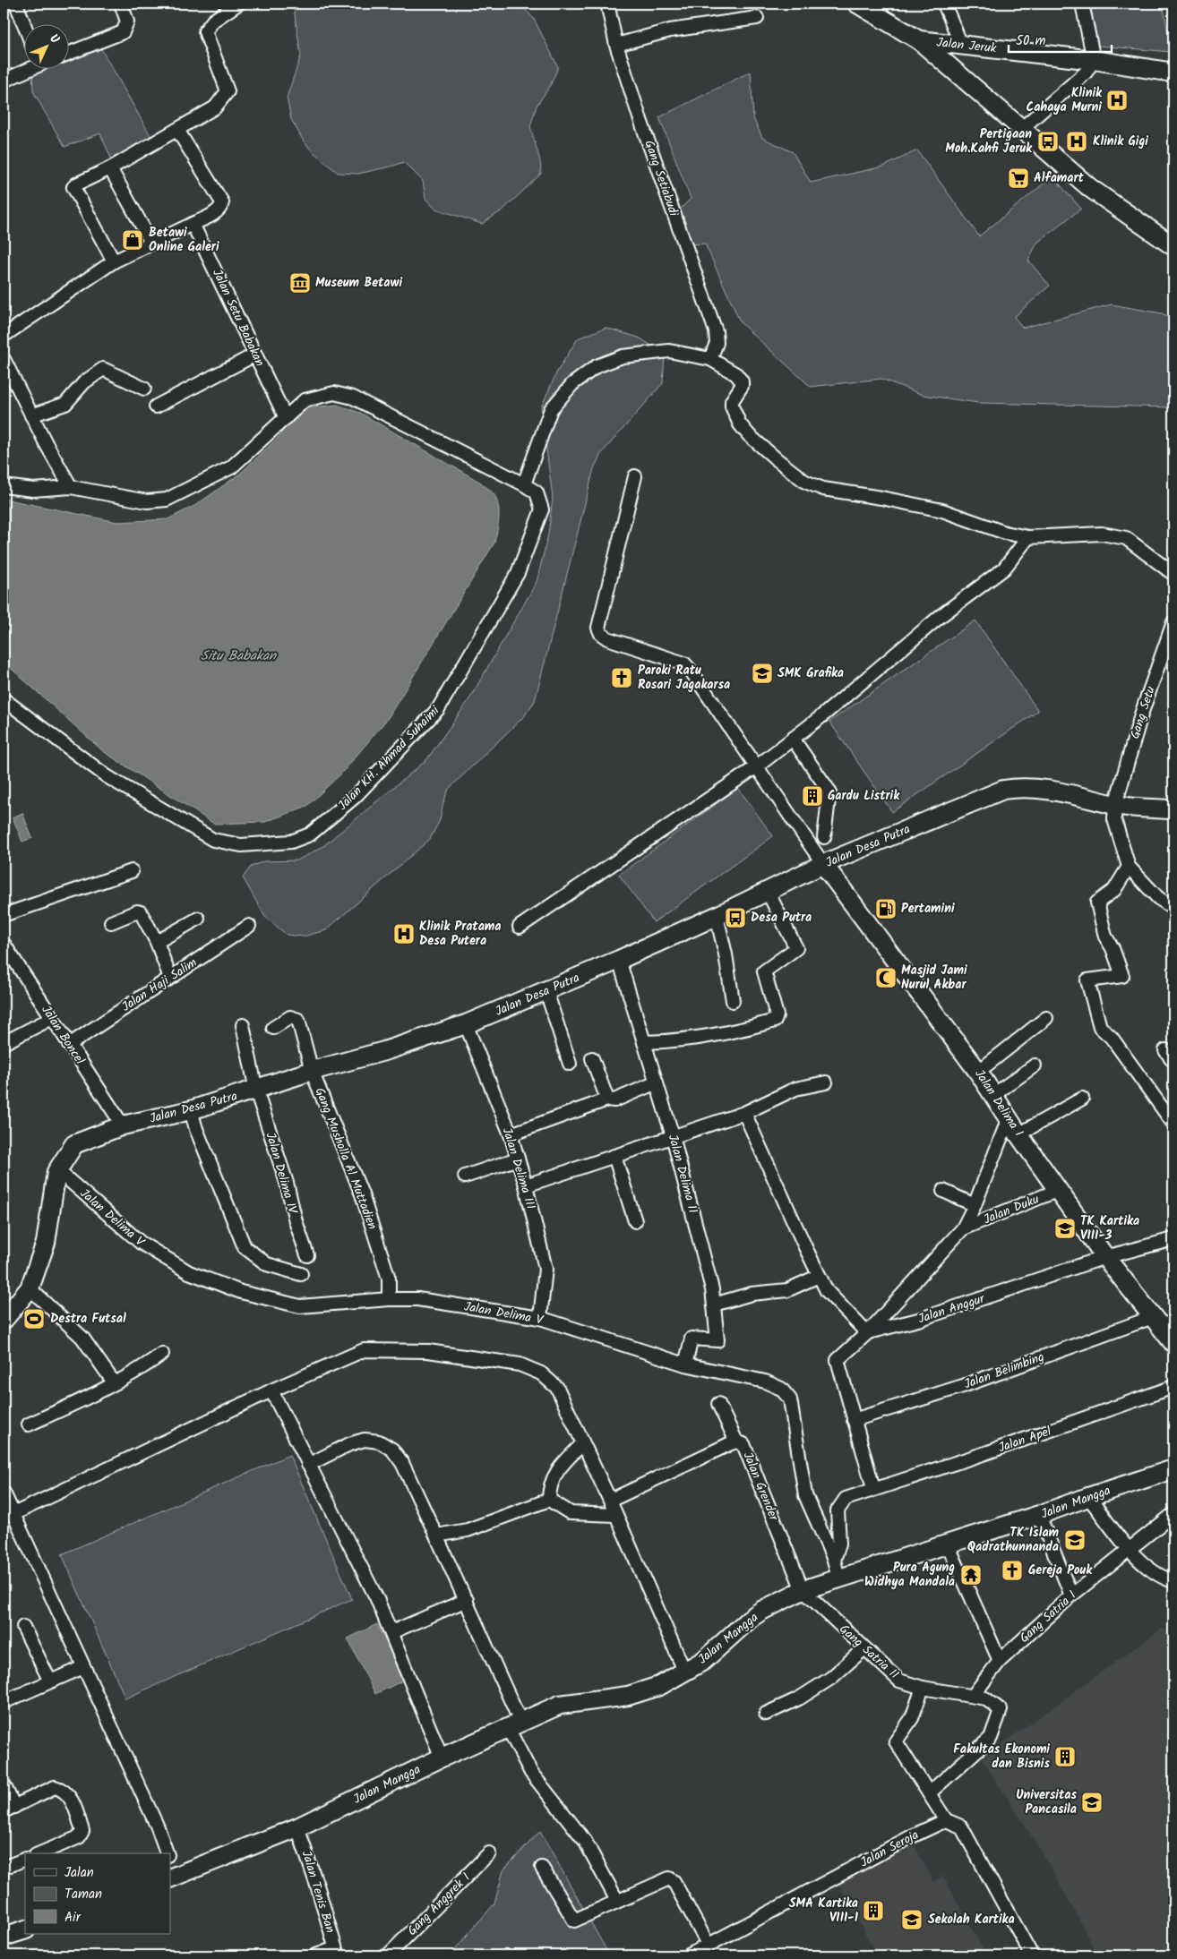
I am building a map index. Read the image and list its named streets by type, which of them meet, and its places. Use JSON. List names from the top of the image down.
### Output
{
  "streets": {
    "street": [
      "Jalan Jeruk",
      "Gang Setiabudi",
      "Jalan Setu Babakan",
      "Gang Setu",
      "Jalan KH. Ahmad Suhaimi",
      "Jalan Desa Putra",
      "Jalan Haji Salim",
      "Jalan Boncel",
      "Jalan Delima I",
      "Gang Musholla Al Muttadien",
      "Jalan Delima III",
      "Jalan Delima IV",
      "Jalan Delima II",
      "Jalan Duku",
      "Jalan Delima V",
      "Jalan Anggur",
      "Jalan Belimbing",
      "Jalan Apel",
      "Jalan Grender",
      "Jalan Mangga",
      "Gang Satria I",
      "Gang Satria II",
      "Jalan Seroja",
      "Jalan Tenis Ban",
      "Gang Anggrek I"
    ]
  },
  "crossings": [
    ["Jalan Setu Babakan", "Jalan KH. Ahmad Suhaimi"],
    ["Gang Setu", "Jalan Desa Putra"],
    ["Jalan Desa Putra", "Jalan Boncel"],
    ["Jalan Desa Putra", "Jalan Delima I"],
    ["Jalan Desa Putra", "Gang Musholla Al Muttadien"],
    ["Jalan Desa Putra", "Jalan Delima III"],
    ["Jalan Desa Putra", "Jalan Delima IV"],
    ["Jalan Desa Putra", "Jalan Delima II"],
    ["Jalan Desa Putra", "Jalan Delima V"],
    ["Jalan Haji Salim", "Jalan Boncel"],
    ["Jalan Delima I", "Jalan Duku"],
    ["Jalan Delima I", "Jalan Anggur"],
    ["Jalan Delima I", "Jalan Belimbing"],
    ["Gang Musholla Al Muttadien", "Jalan Delima V"],
    ["Jalan Delima III", "Jalan Delima V"],
    ["Jalan Delima II", "Jalan Delima V"],
    ["Jalan Delima V", "Jalan Apel"],
    ["Jalan Delima V", "Jalan Mangga"],
    ["Jalan Grender", "Jalan Mangga"],
    ["Jalan Grender", "Gang Satria II"],
    ["Jalan Mangga", "Gang Satria II"],
    ["Jalan Mangga", "Jalan Tenis Ban"],
    ["Gang Satria I", "Gang Satria II"]
  ],
  "water": ["Situ Babakan"],
  "places": {
    "hospital": ["Klinik Cahaya Murni", "Klinik Gigi", "Klinik Pratama Desa Putera"],
    "bus stop": ["Pertigaan Moh.Kahfi Jeruk", "Desa Putra"],
    "supermarket": ["Alfamart"],
    "shop": ["Betawi Online Galeri"],
    "museum": ["Museum Betawi"],
    "school or university": [
      "SMK Grafika",
      "TK Kartika VIII-3",
      "TK Islam Qadrathunnanda",
      "Universitas Pancasila",
      "Sekolah Kartika"
    ],
    "church": ["Paroki Ratu Rosari Jagakarsa", "Gereja Pouk"],
    "building": ["Gardu Listrik", "Fakultas Ekonomi dan Bisnis", "SMA Kartika VIII-1"],
    "fuel station": ["Pertamini"],
    "mosque": ["Masjid Jami Nurul Akbar"],
    "sports": ["Destra Futsal"],
    "temple": ["Pura Agung Widhya Mandala"]
  },
  "legend": ["Jalan", "Taman", "Air"],
  "scale_bar": "50 m",
  "north": "top right"
}
